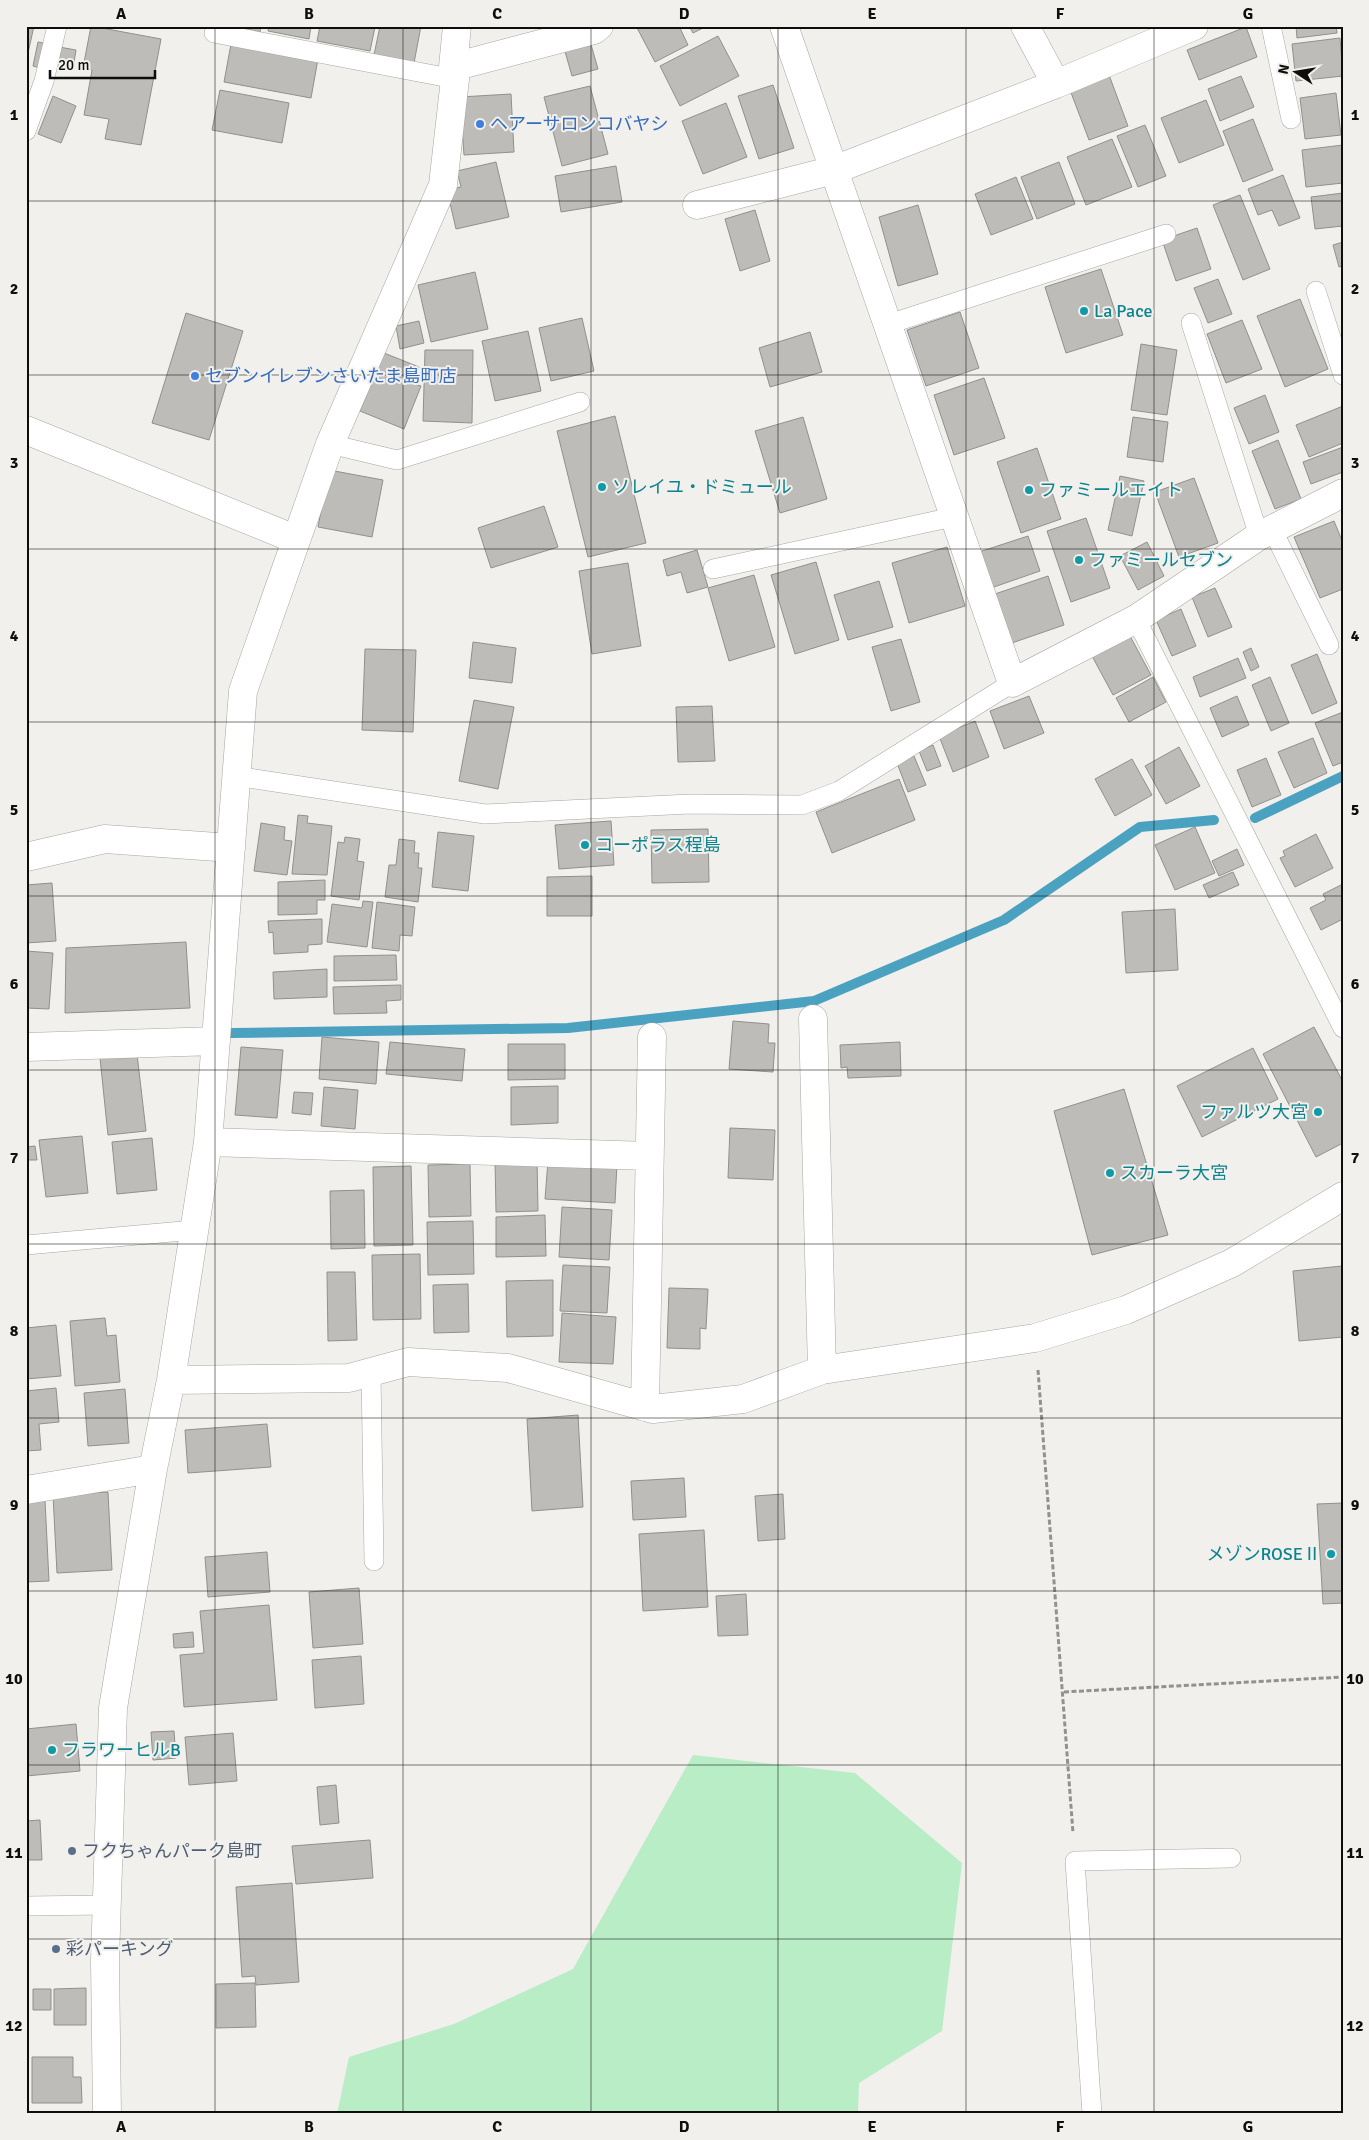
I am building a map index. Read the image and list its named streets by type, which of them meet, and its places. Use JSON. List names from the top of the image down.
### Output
{
  "places": [
    "ヘアーサロンコバヤシ",
    "La Pace",
    "セブンイレブンさいたま島町店",
    "ソレイユ・ドミュール",
    "ファミールエイト",
    "ファミールセブン",
    "コーポラス程島",
    "ファルツ大宮",
    "スカーラ大宮",
    "メゾンROSEⅡ",
    "フラワーヒルB",
    "フクちゃんパーク島町",
    "彩パーキング"
  ],
  "scale_bar": "20 m",
  "north": "left",
  "grid": {
    "columns": [
      "A",
      "B",
      "C",
      "D",
      "E",
      "F",
      "G"
    ],
    "rows": [
      "1",
      "2",
      "3",
      "4",
      "5",
      "6",
      "7",
      "8",
      "9",
      "10",
      "11",
      "12"
    ]
  }
}
